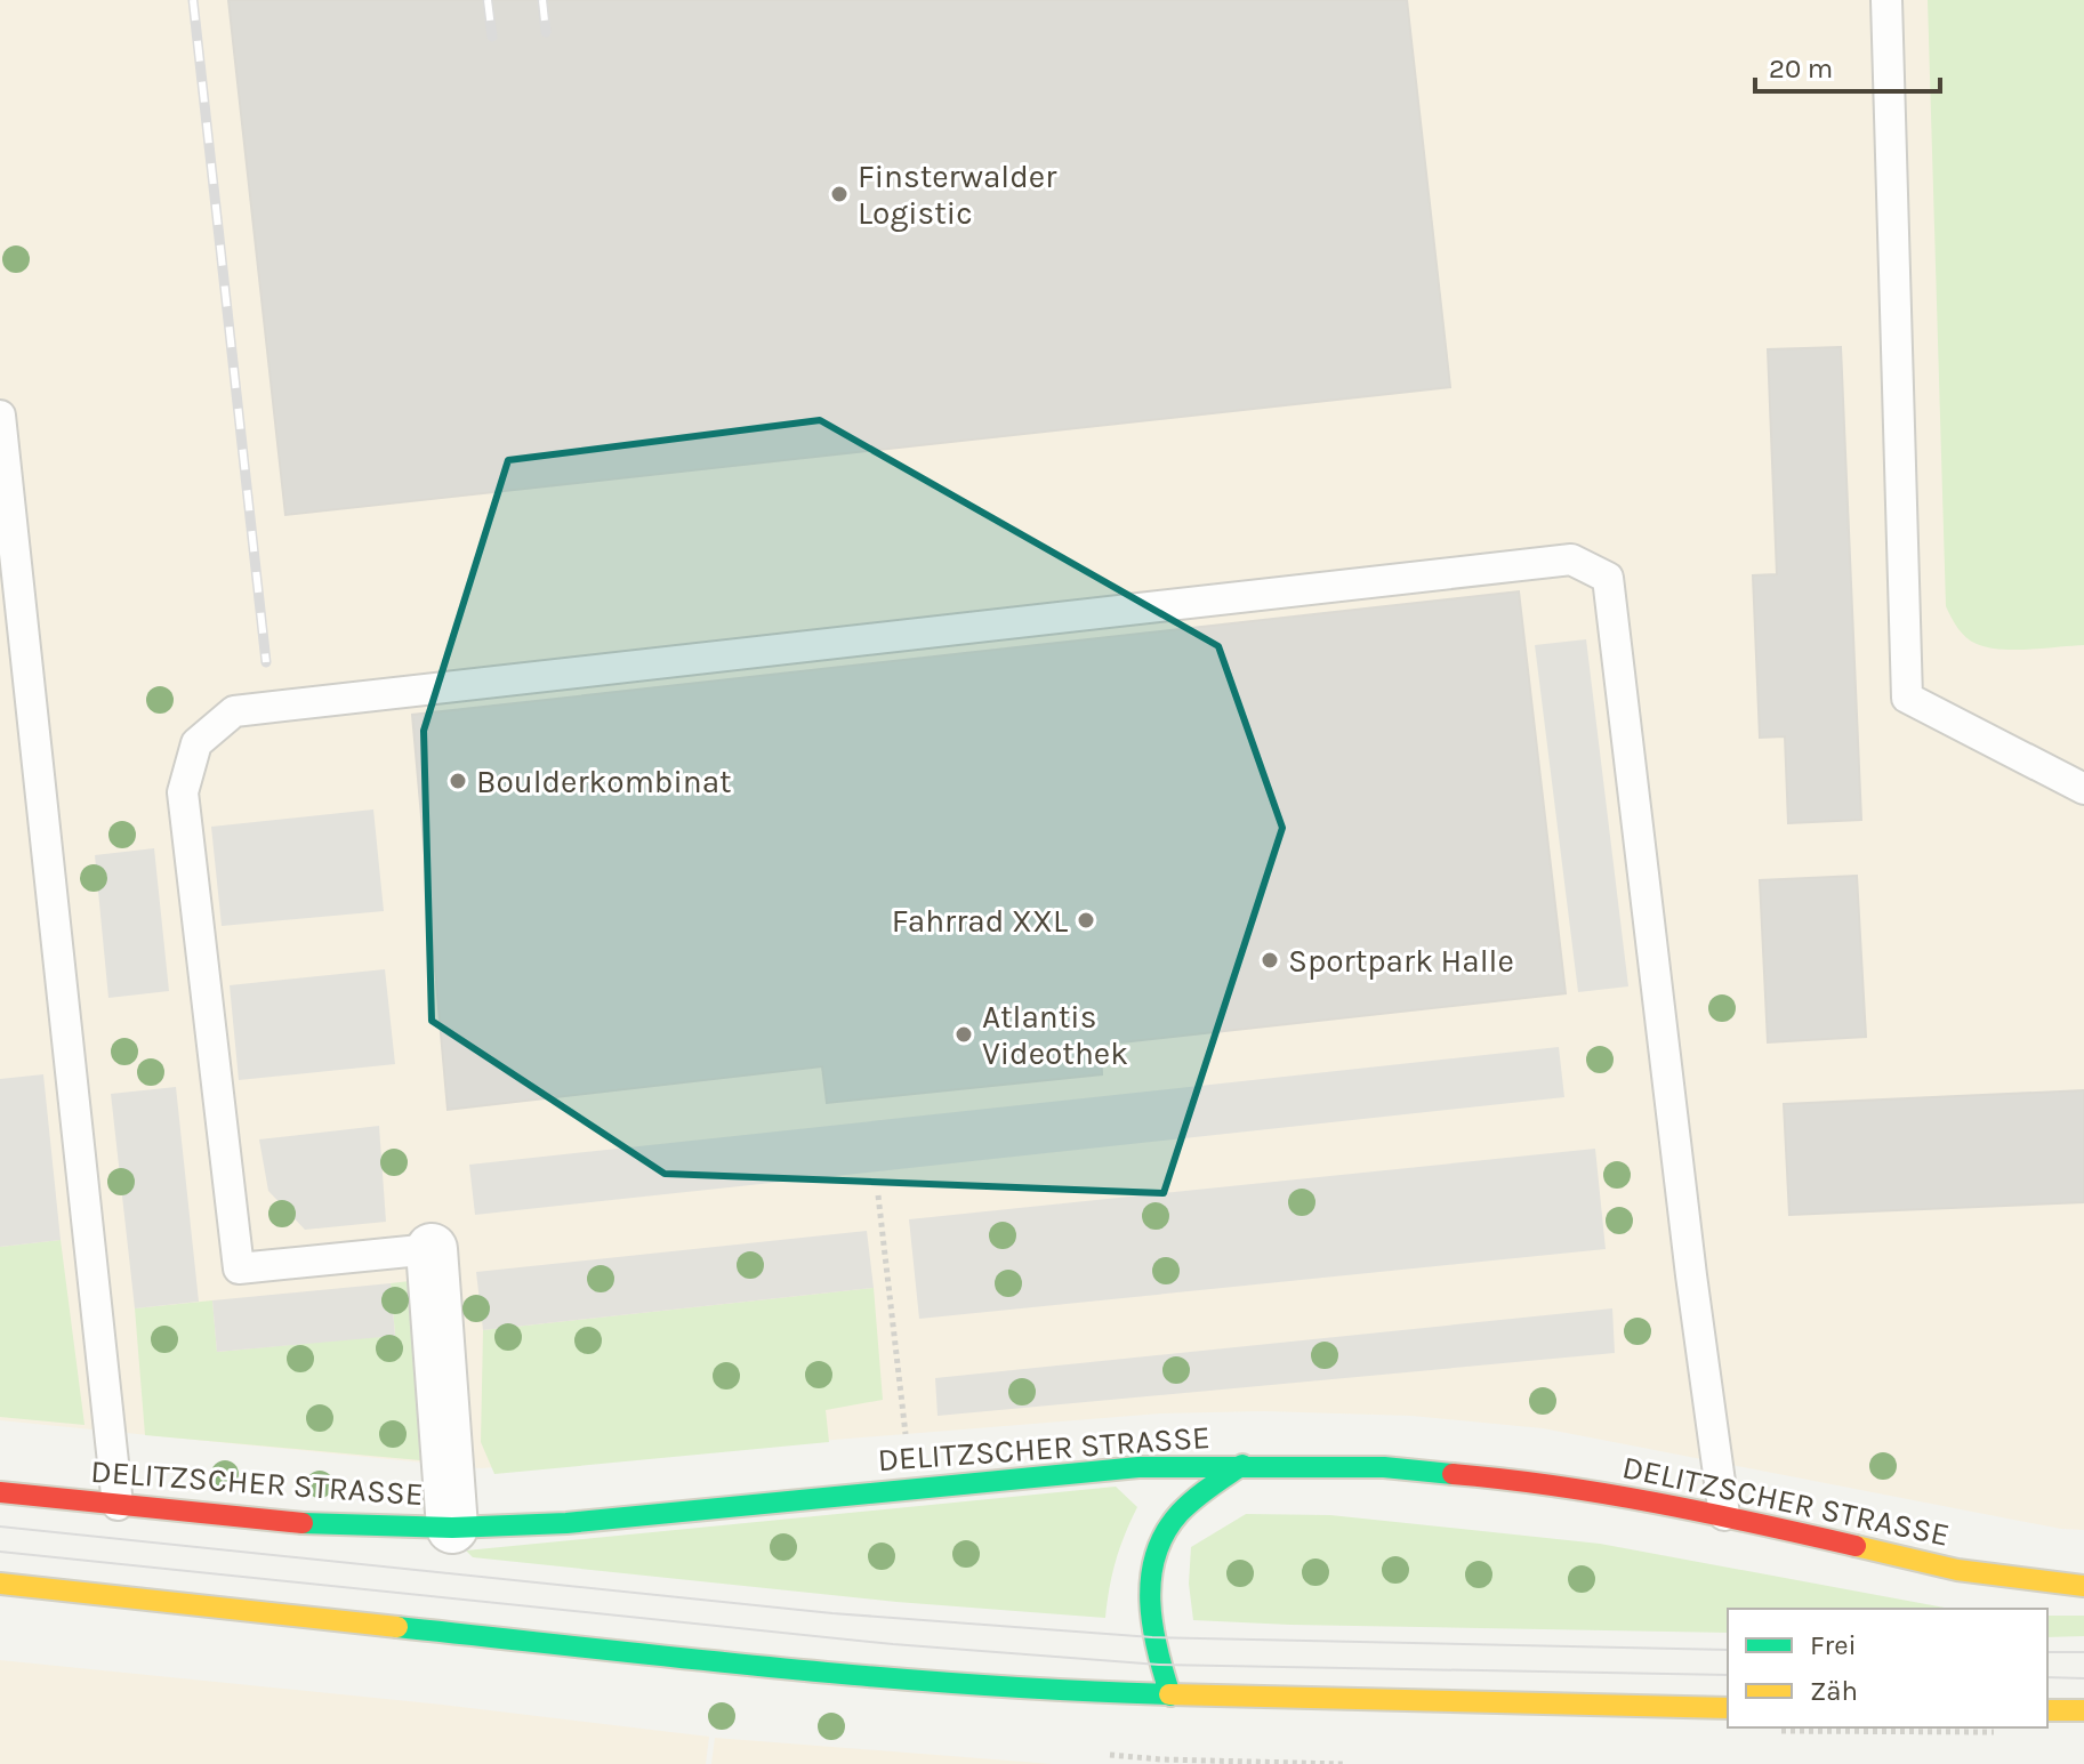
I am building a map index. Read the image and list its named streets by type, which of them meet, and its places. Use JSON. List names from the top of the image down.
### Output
{
  "streets": {
    "main road": ["DELITZSCHER STRASSE"]
  },
  "places": [
    "Finsterwalder Logistic",
    "Boulderkombinat",
    "Fahrrad XXL",
    "Sportpark Halle",
    "Atlantis Videothek"
  ],
  "legend": ["Frei", "Zäh"],
  "scale_bar": "20 m"
}
